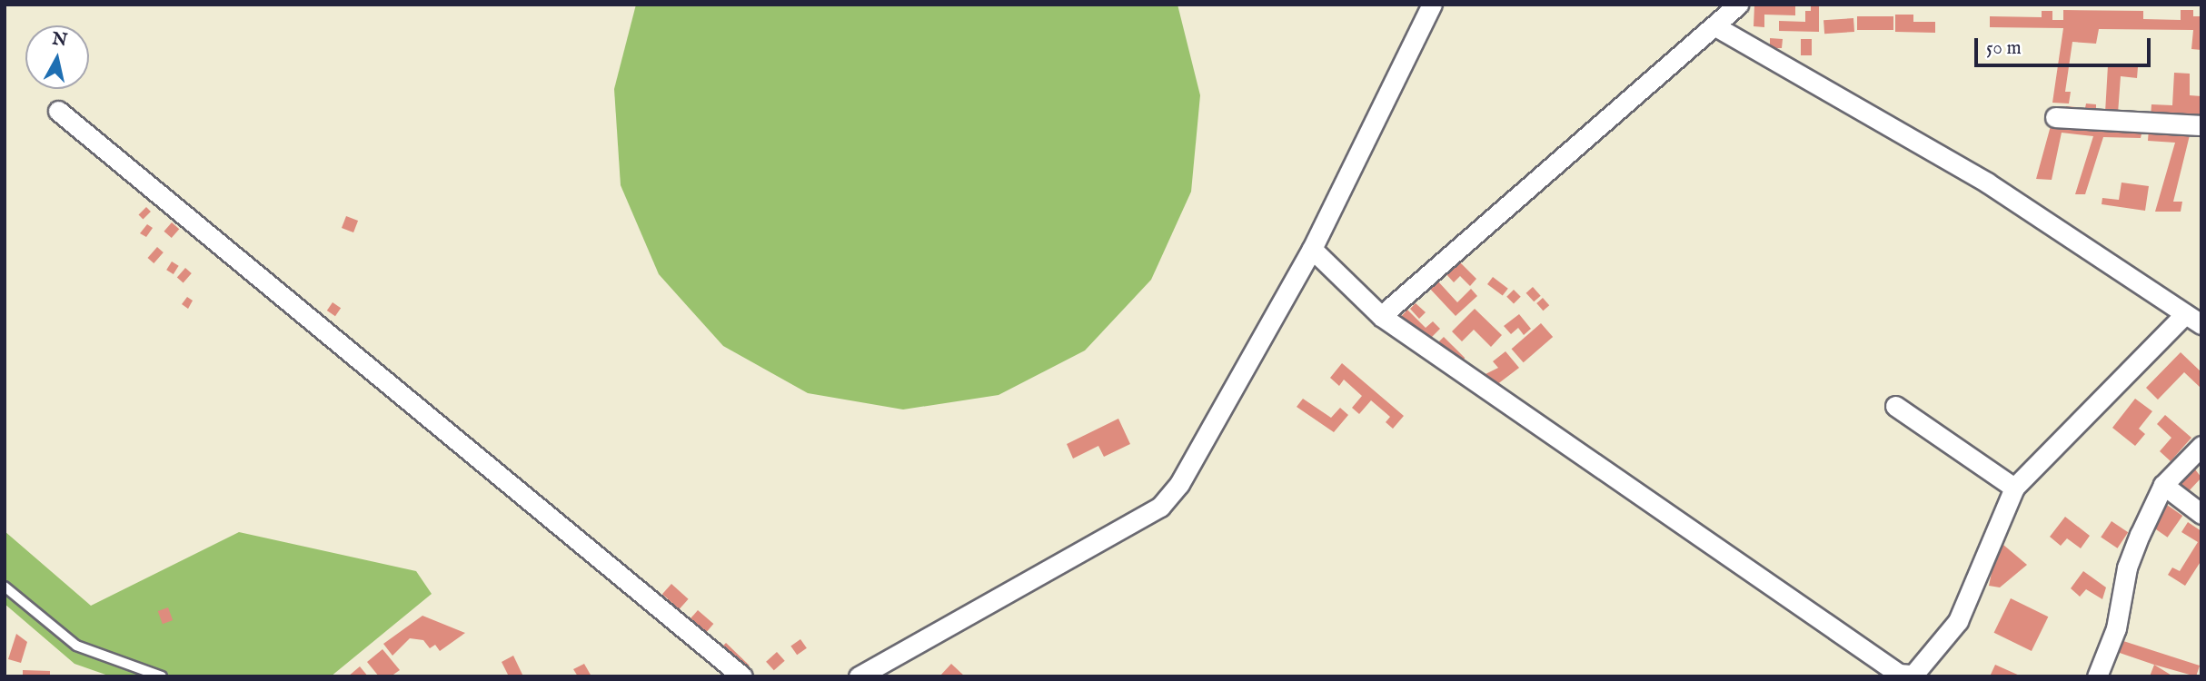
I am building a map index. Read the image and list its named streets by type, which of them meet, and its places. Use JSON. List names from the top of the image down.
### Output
{
  "scale_bar": "50 m",
  "north": "top"
}
